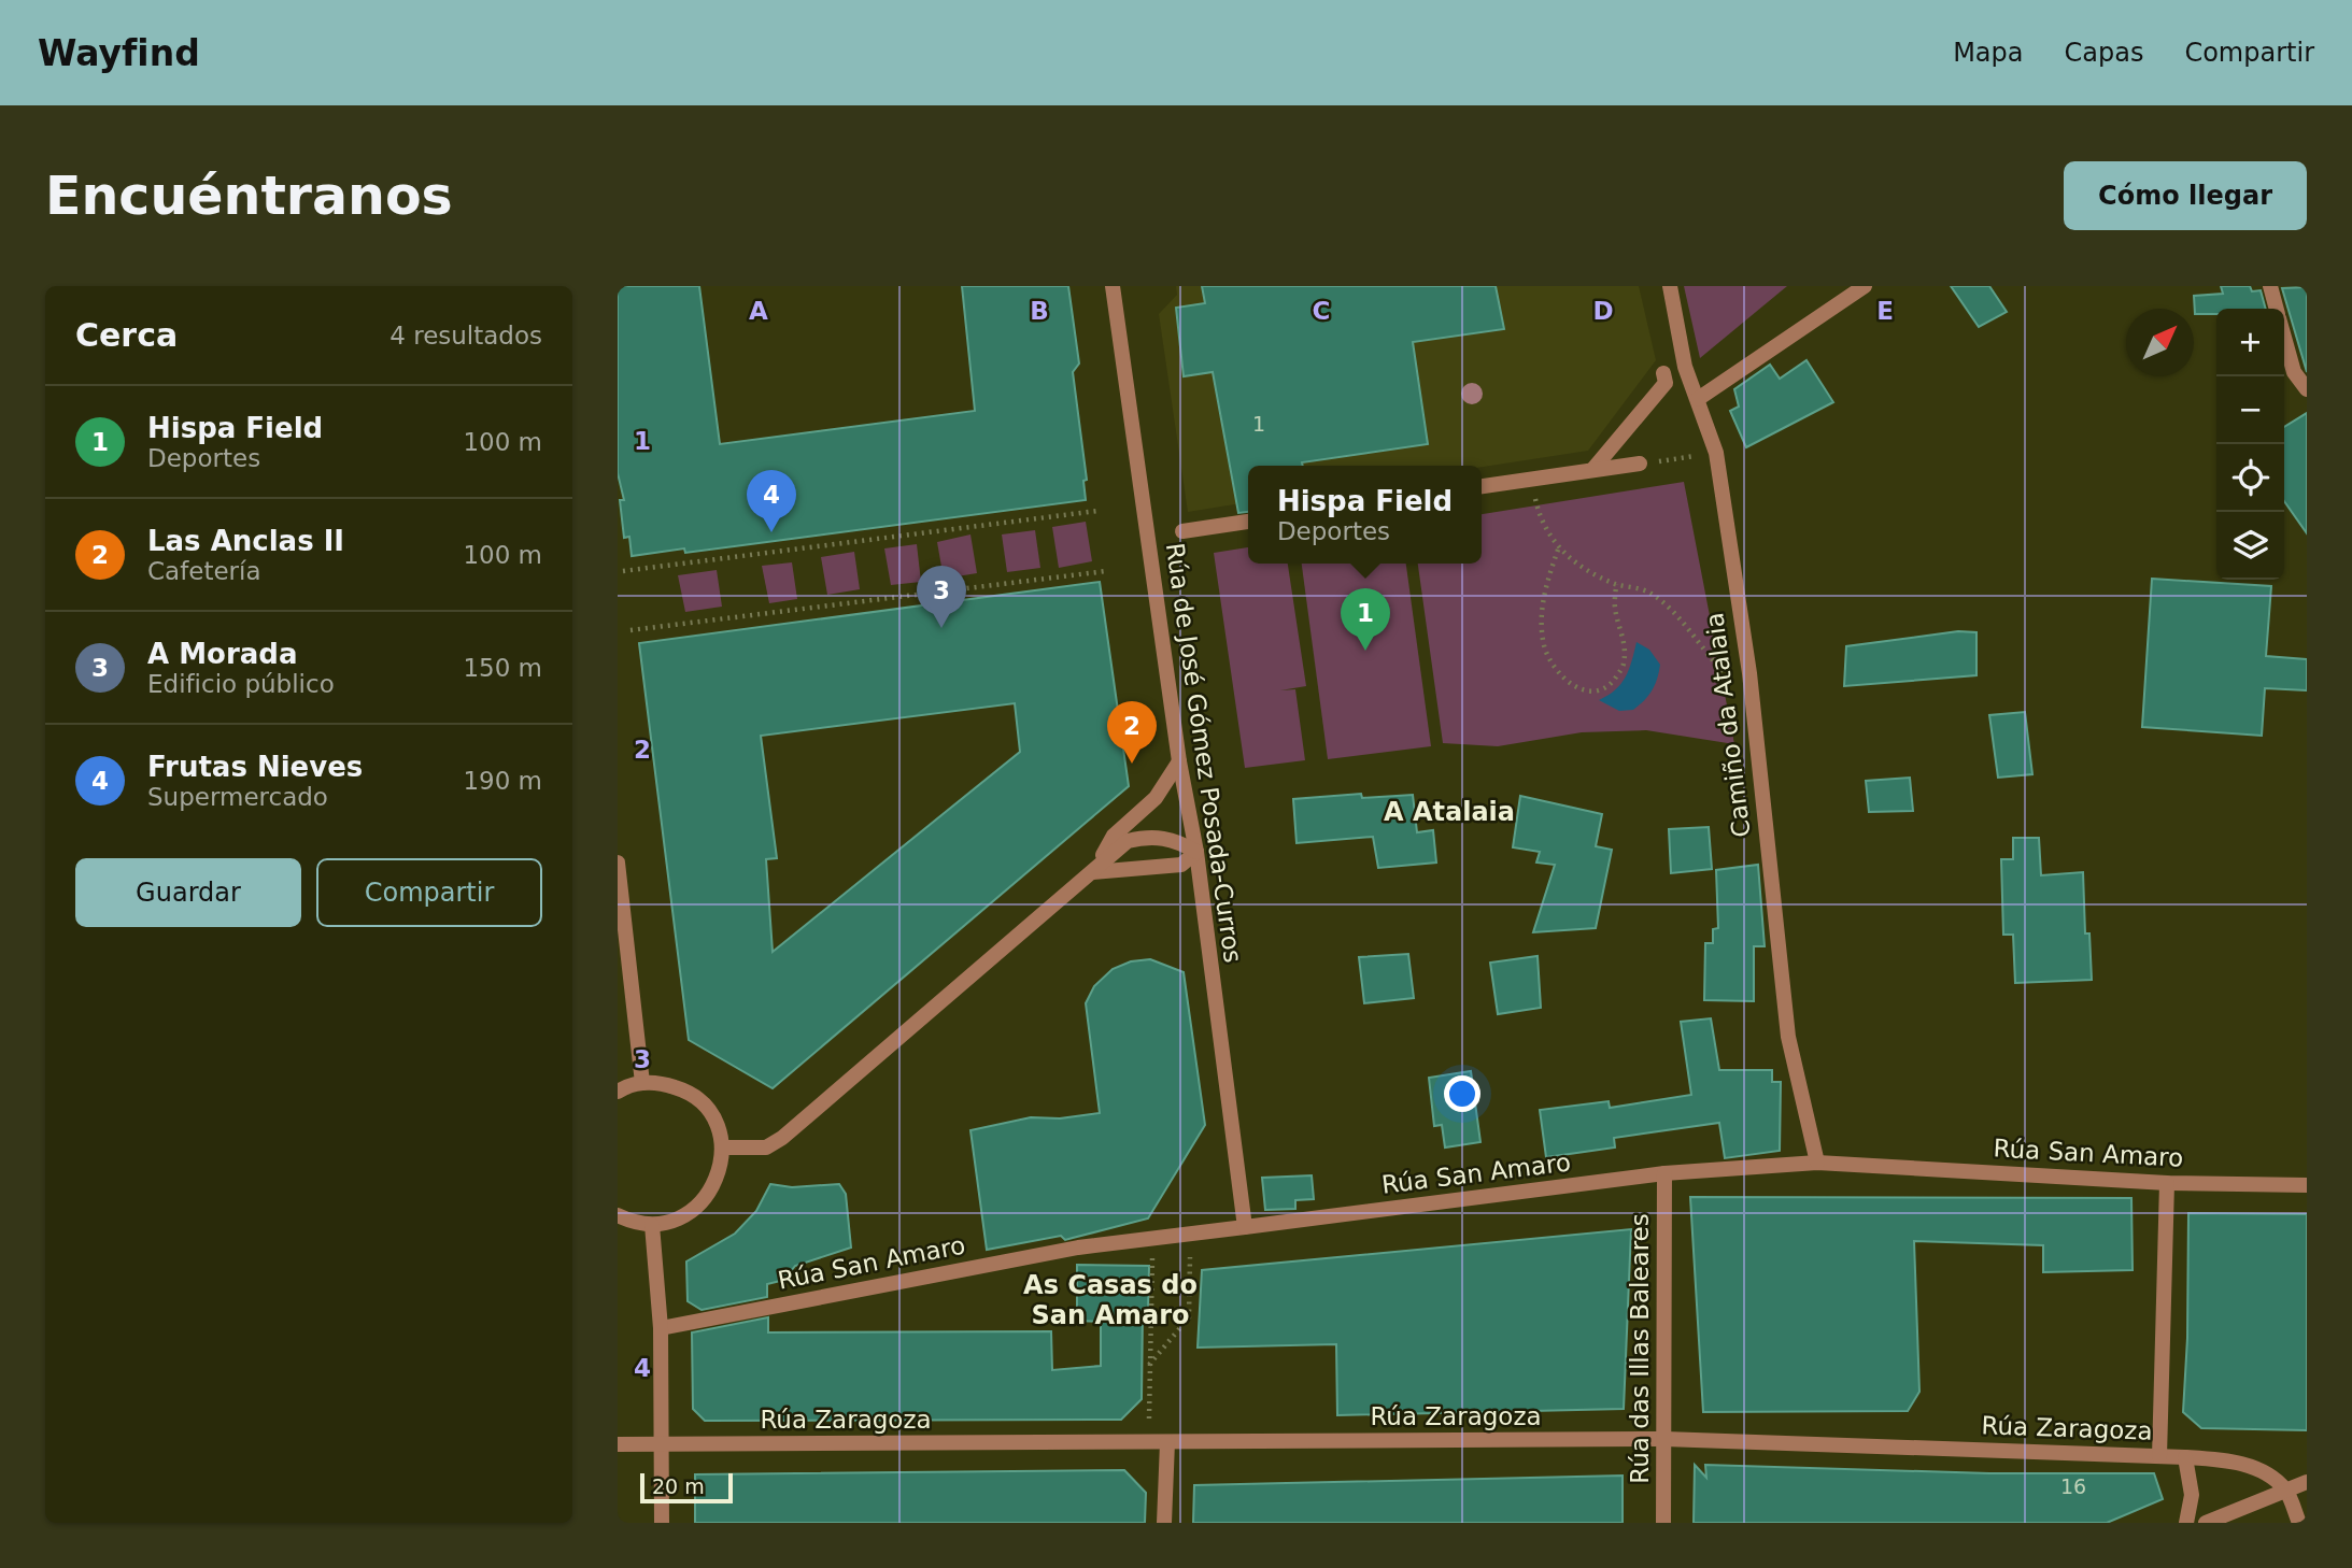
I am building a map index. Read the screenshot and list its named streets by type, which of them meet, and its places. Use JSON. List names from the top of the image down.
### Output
{
  "streets": {
    "street": [
      "Camiño da Atalaia",
      "Rúa de José Gómez Posada-Curros",
      "Rúa San Amaro",
      "Rúa das Illas Baleares",
      "Rúa Zaragoza"
    ]
  },
  "crossings": [
    ["Camiño da Atalaia", "Rúa San Amaro"],
    ["Rúa de José Gómez Posada-Curros", "Rúa San Amaro"],
    ["Rúa San Amaro", "Rúa das Illas Baleares"],
    ["Rúa das Illas Baleares", "Rúa Zaragoza"]
  ],
  "districts": ["A Atalaia", "As Casas do San Amaro"],
  "house_numbers": ["1", "16"],
  "scale_bar": "20 m",
  "north": "top right",
  "page": {
    "header": "Wayfind",
    "nav": ["Mapa", "Capas", "Compartir"],
    "buttons": [
      "Cómo llegar",
      ["Guardar", "Compartir"]
    ],
    "title": "Encuéntranos",
    "heading": ["Cerca", "4 resultados"],
    "map_buttons": ["+", "−"],
    "list": [
      {
        "mark": "1",
        "name": "Hispa Field",
        "note": "Deportes",
        "value": "100 m"
      },
      {
        "mark": "2",
        "name": "Las Anclas II",
        "note": "Cafetería",
        "value": "100 m"
      },
      {
        "mark": "3",
        "name": "A Morada",
        "note": "Edificio público",
        "value": "150 m"
      },
      {
        "mark": "4",
        "name": "Frutas Nieves",
        "note": "Supermercado",
        "value": "190 m"
      }
    ],
    "popup": ["Hispa Field", "Deportes"],
    "pins": [
      "4",
      "3",
      "1",
      "2"
    ],
    "scale": "20 m"
  },
  "grid": {
    "columns": [
      "A",
      "B",
      "C",
      "D",
      "E"
    ],
    "rows": [
      "1",
      "2",
      "3",
      "4"
    ]
  }
}
